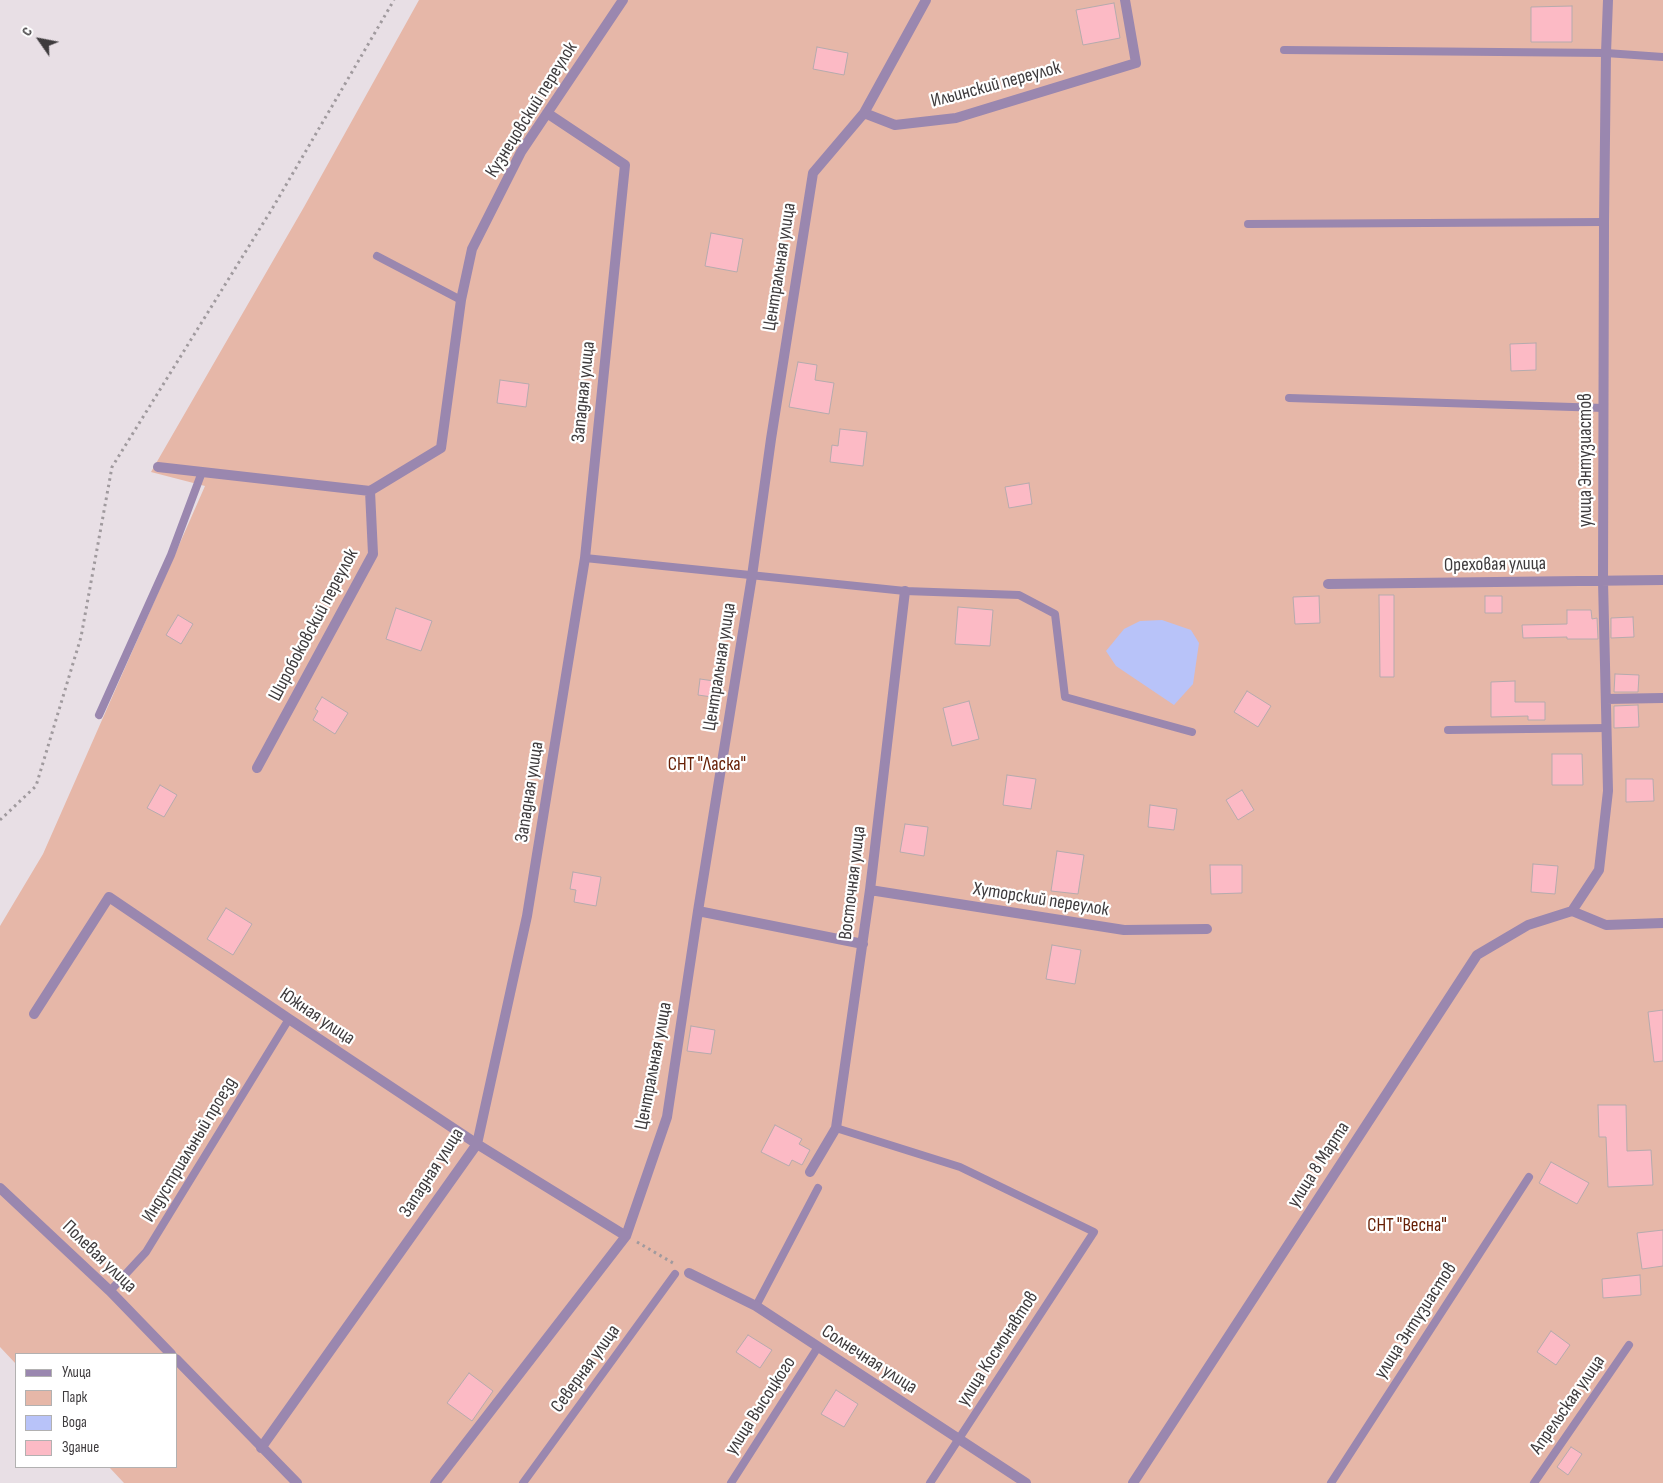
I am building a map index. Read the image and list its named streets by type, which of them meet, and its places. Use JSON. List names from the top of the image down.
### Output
{
  "streets": {
    "street": [
      "Ильинский переулок",
      "Кузнецовский переулок",
      "Центральная улица",
      "Западная улица",
      "улица Энтузиастов",
      "Ореховая улица",
      "Широбоковский переулок",
      "Восточная улица",
      "Хуторский переулок",
      "Южная улица",
      "улица 8 Марта",
      "Полевая улица",
      "Солнечная улица"
    ],
    "lane": [
      "Индустриальный проезд",
      "улица Космонавтов",
      "Северная улица",
      "Апрельская улица",
      "улица Высоцкого"
    ]
  },
  "crossings": [
    ["Ильинский переулок", "Центральная улица"],
    ["Кузнецовский переулок", "Западная улица"],
    ["Кузнецовский переулок", "Широбоковский переулок"],
    ["Центральная улица", "Южная улица"],
    ["Западная улица", "Южная улица"],
    ["улица Энтузиастов", "Ореховая улица"],
    ["улица Энтузиастов", "улица 8 Марта"],
    ["Восточная улица", "Хуторский переулок"],
    ["Восточная улица", "улица Космонавтов"],
    ["Южная улица", "Индустриальный проезд"],
    ["Индустриальный проезд", "Полевая улица"],
    ["улица Космонавтов", "Солнечная улица"],
    ["Солнечная улица", "улица Высоцкого"]
  ],
  "parks": ["СНТ \"Ласка\"", "СНТ \"Весна\""],
  "legend": [
    "Улица",
    "Парк",
    "Вода",
    "Здание"
  ],
  "north": "top left"
}
